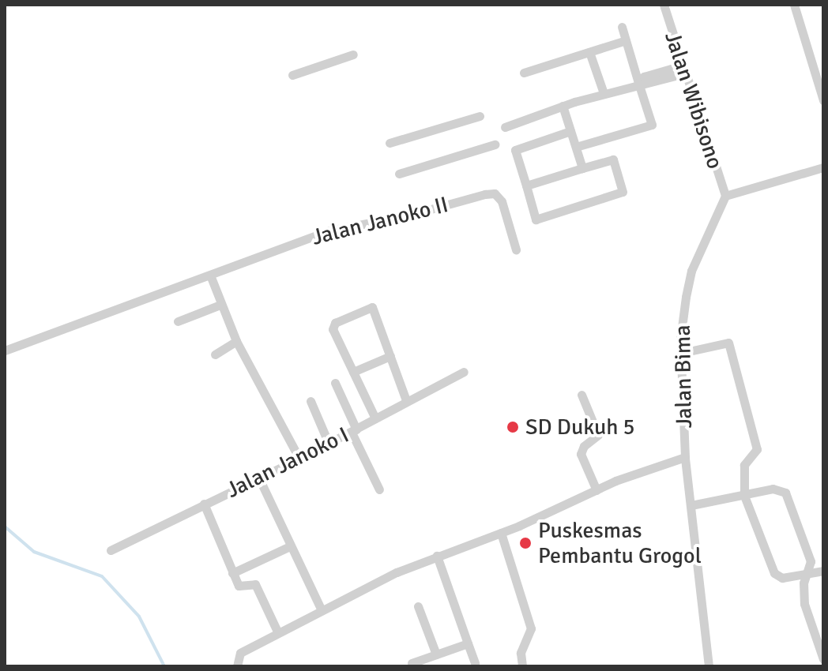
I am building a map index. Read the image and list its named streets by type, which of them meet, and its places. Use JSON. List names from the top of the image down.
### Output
{
  "streets": {
    "street": [
      "Jalan Wibisono",
      "Jalan Janoko II",
      "Jalan Bima",
      "Jalan Janoko I"
    ]
  },
  "crossings": [
    ["Jalan Wibisono", "Jalan Bima"]
  ],
  "places": ["SD Dukuh 5", "Puskesmas Pembantu Grogol"]
}
